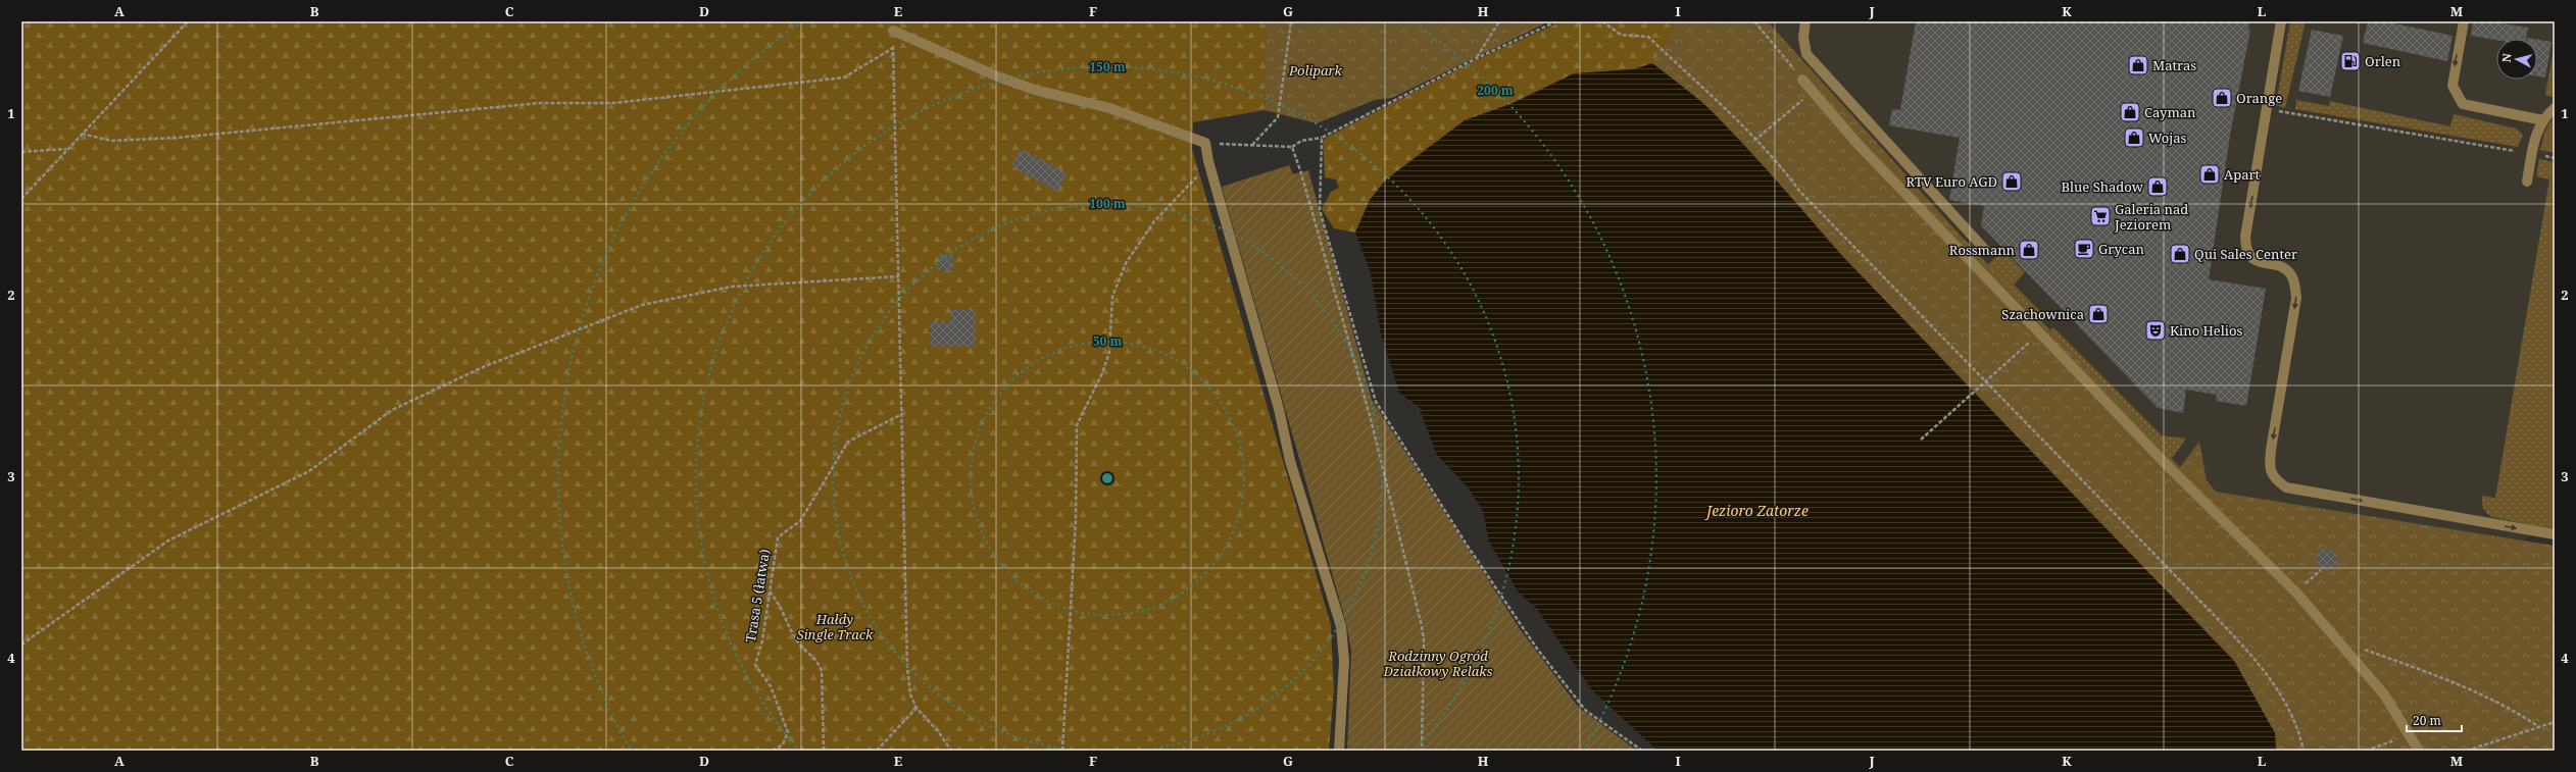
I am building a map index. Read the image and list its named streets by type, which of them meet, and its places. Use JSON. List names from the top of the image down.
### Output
{
  "streets": {
    "path": ["Trasa 5 (łatwa)"]
  },
  "water": ["Jezioro Zatorze"],
  "parks": ["Polipark", "Hałdy Single Track", "Rodzinny Ogród Działkowy Relaks"],
  "places": {
    "fuel station": ["Orlen"],
    "shop": [
      "Matras",
      "Orange",
      "Cayman",
      "Wojas",
      "Apart",
      "RTV Euro AGD",
      "Blue Shadow",
      "Rossmann",
      "Qui Sales Center",
      "Szachownica"
    ],
    "supermarket": ["Galeria nad Jeziorem"],
    "cafe": ["Grycan"],
    "theatre": ["Kino Helios"]
  },
  "scale_bar": "20 m",
  "north": "left",
  "grid": {
    "columns": [
      "A",
      "B",
      "C",
      "D",
      "E",
      "F",
      "G",
      "H",
      "I",
      "J",
      "K",
      "L",
      "M"
    ],
    "rows": [
      "1",
      "2",
      "3",
      "4"
    ]
  },
  "rings": [
    "150 m",
    "200 m",
    "100 m",
    "50 m"
  ]
}
